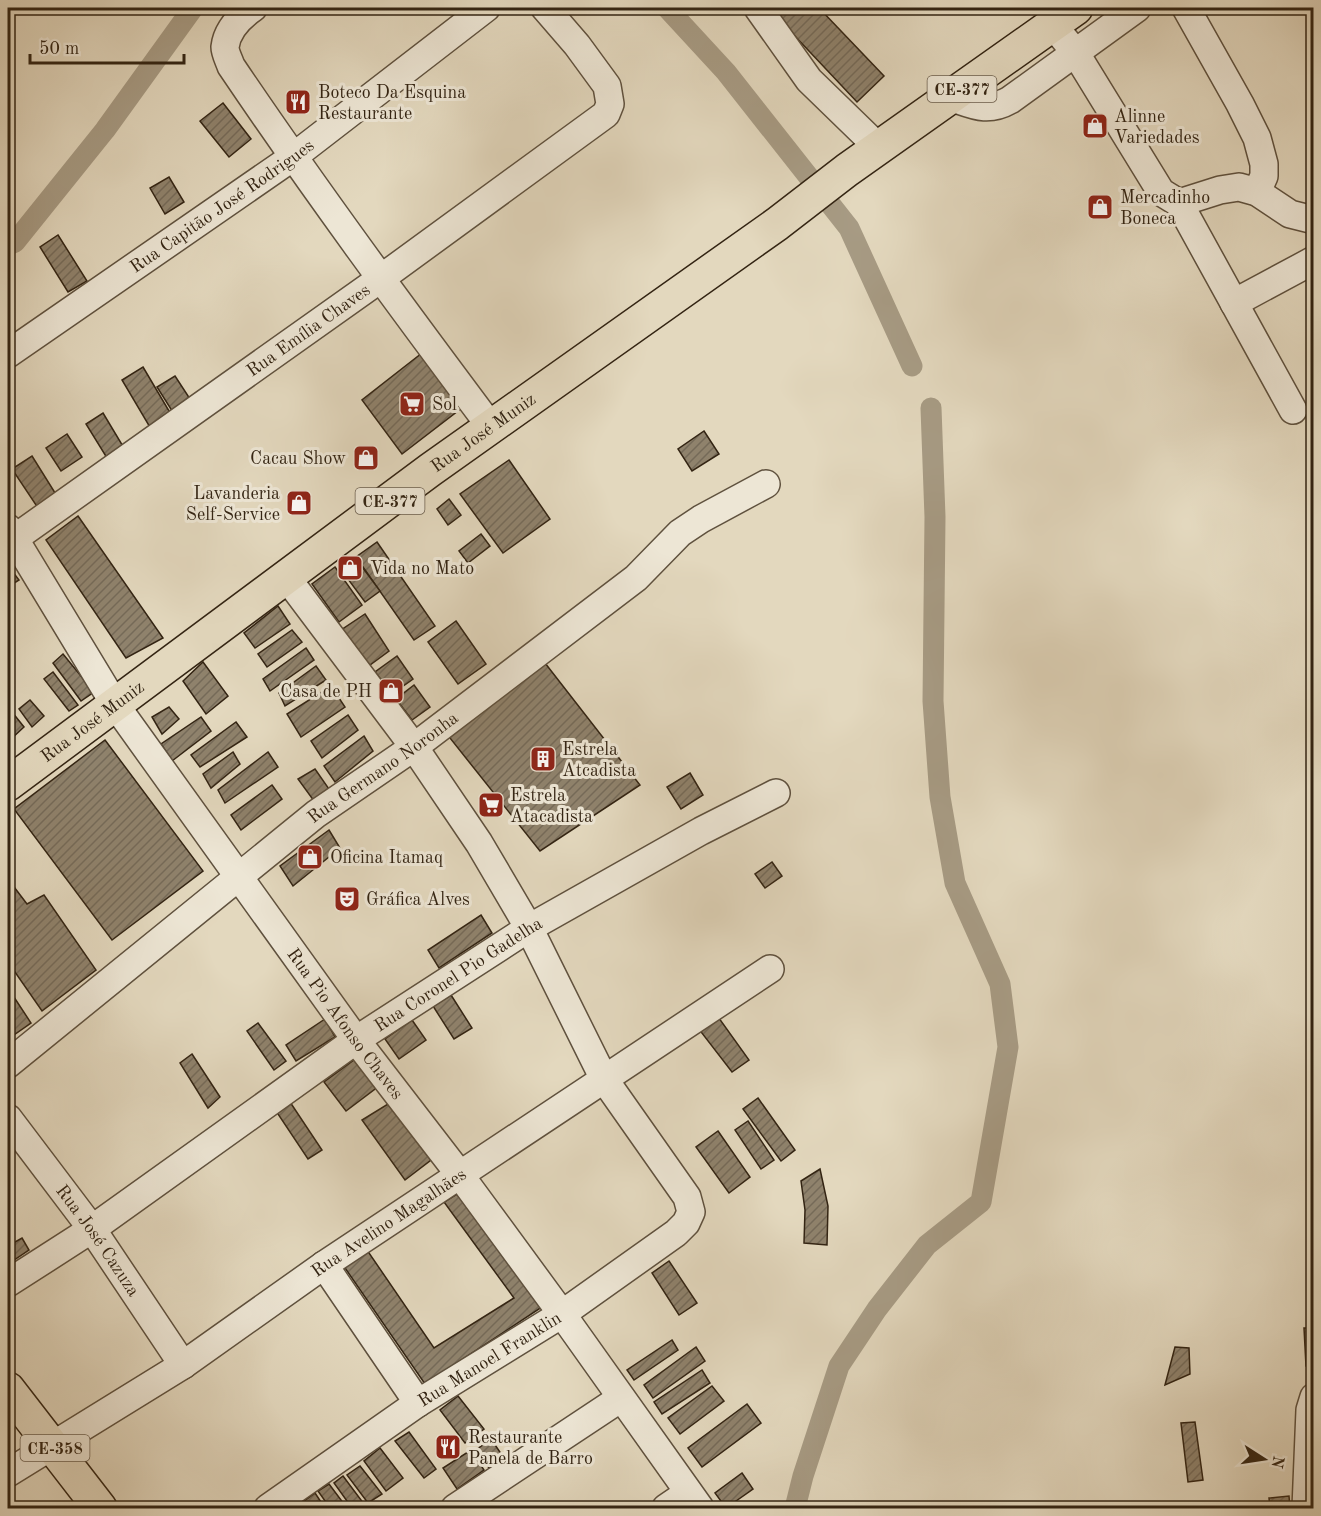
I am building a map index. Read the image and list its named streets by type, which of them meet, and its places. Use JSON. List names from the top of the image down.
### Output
{
  "streets": {
    "main road": ["CE-377", "Rua José Muniz", "CE-358"],
    "street": [
      "Rua Capitão José Rodrigues",
      "Rua Emília Chaves",
      "Rua Germano Noronha",
      "Rua Coronel Pio Gadelha",
      "Rua Pio Afonso Chaves",
      "Rua Avelino Magalhães",
      "Rua José Cazuza",
      "Rua Manoel Franklin"
    ]
  },
  "crossings": [
    ["CE-377", "Rua José Muniz"],
    ["Rua Emília Chaves", "Rua Pio Afonso Chaves"],
    ["Rua José Muniz", "Rua Pio Afonso Chaves"],
    ["Rua Germano Noronha", "Rua Pio Afonso Chaves"],
    ["Rua Coronel Pio Gadelha", "Rua Pio Afonso Chaves"],
    ["Rua Coronel Pio Gadelha", "Rua José Cazuza"],
    ["Rua Pio Afonso Chaves", "Rua Avelino Magalhães"],
    ["Rua Pio Afonso Chaves", "Rua Manoel Franklin"],
    ["Rua Avelino Magalhães", "Rua José Cazuza"],
    ["Rua Avelino Magalhães", "Rua Manoel Franklin"],
    ["Rua Avelino Magalhães", "CE-358"]
  ],
  "places": {
    "restaurant": ["Boteco Da Esquina Restaurante", "Restaurante Panela de Barro"],
    "shop": [
      "Alinne Variedades",
      "Mercadinho Boneca",
      "Cacau Show",
      "Lavanderia Self-Service",
      "Vida no Mato",
      "Casa de PH",
      "Oficina Itamaq"
    ],
    "supermarket": ["Sol", "Estrela Atacadista"],
    "building": ["Estrela Atcadista"],
    "theatre": ["Gráfica Alves"]
  },
  "scale_bar": "50 m",
  "north": "right"
}
